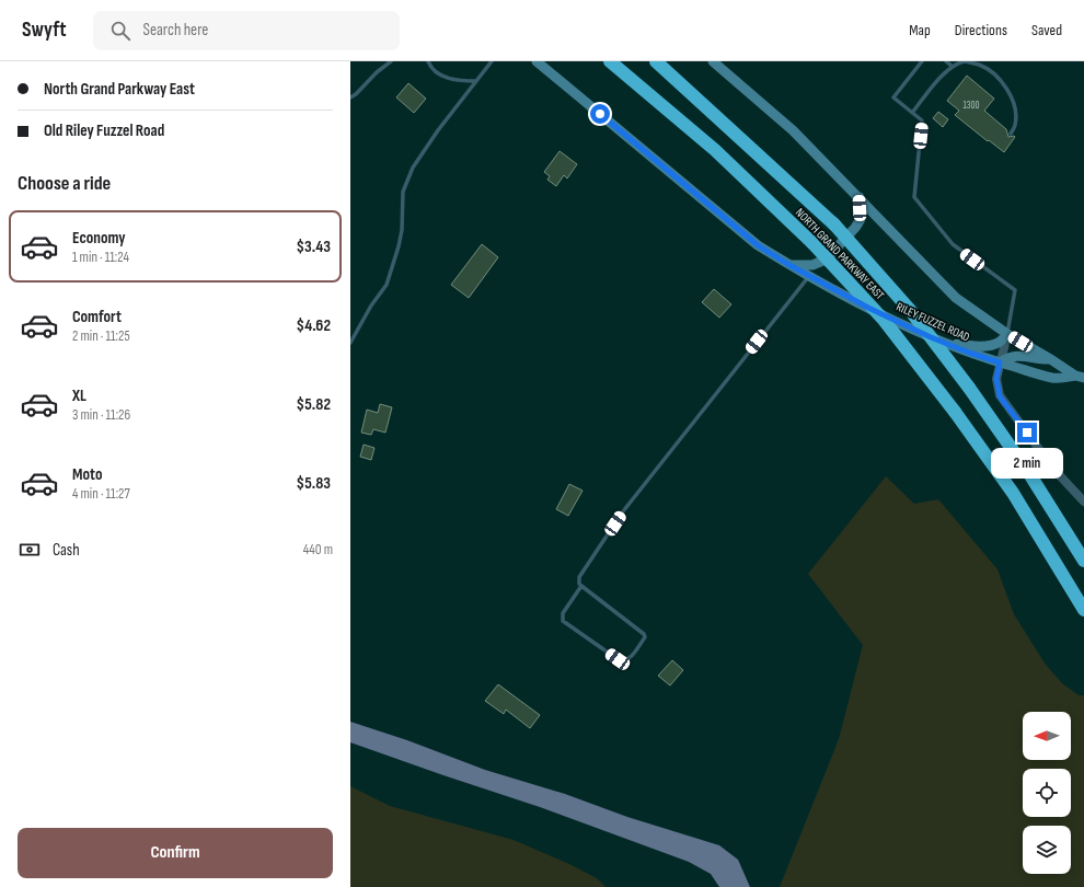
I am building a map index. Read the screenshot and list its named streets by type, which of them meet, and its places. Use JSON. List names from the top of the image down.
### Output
{
  "streets": {
    "highway": ["NORTH GRAND PARKWAY EAST"],
    "main road": ["RILEY FUZZEL ROAD"]
  },
  "house_numbers": ["1300"],
  "north": "left",
  "page": {
    "header": "Swyft",
    "search": "Search here",
    "nav": ["Map", "Directions", "Saved"],
    "banner": ["North Grand Parkway East", "Old Riley Fuzzel Road"],
    "heading": "Choose a ride",
    "list": [
      {
        "name": "Economy",
        "note": "1 min · 11:24",
        "value": "$3.43"
      },
      {
        "name": "Comfort",
        "note": "2 min · 11:25",
        "value": "$4.62"
      },
      {
        "name": "XL",
        "note": "3 min · 11:26",
        "value": "$5.82"
      },
      {
        "name": "Moto",
        "note": "4 min · 11:27",
        "value": "$5.83"
      }
    ],
    "bubble": "2 min",
    "pay": ["Cash", "440 m"],
    "buttons": "Confirm"
  }
}
